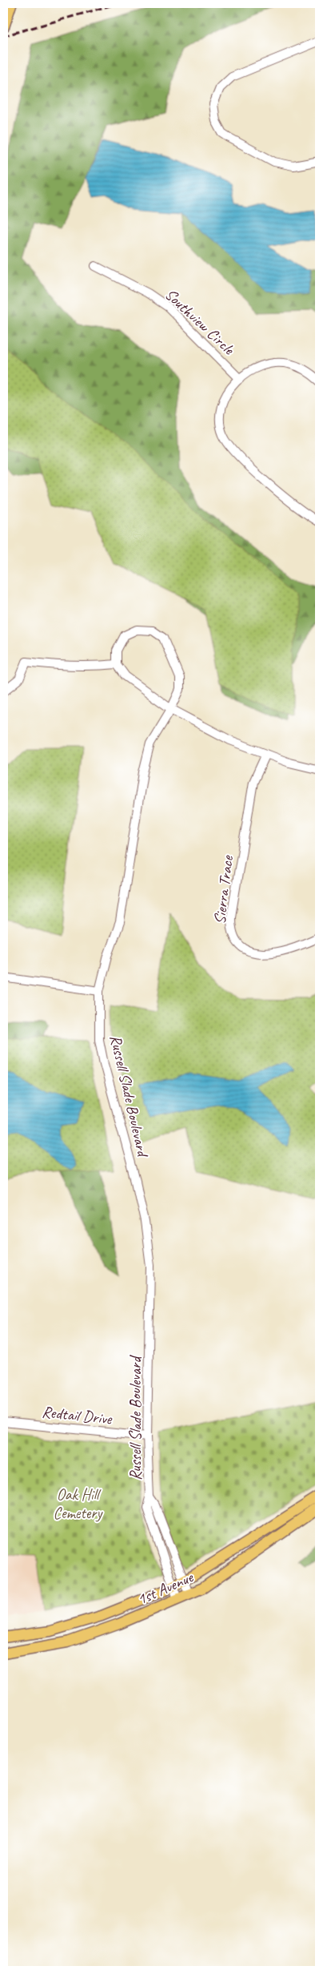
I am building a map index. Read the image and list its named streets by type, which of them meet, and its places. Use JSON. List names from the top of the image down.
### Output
{
  "streets": {
    "main road": ["1st Avenue"],
    "street": [
      "Southview Circle",
      "Sierra Trace",
      "Russell Slade Boulevard",
      "Redtail Drive"
    ]
  },
  "crossings": [
    ["Russell Slade Boulevard", "Redtail Drive"],
    ["Russell Slade Boulevard", "1st Avenue"]
  ],
  "parks": ["Oak Hill Cemetery"]
}
